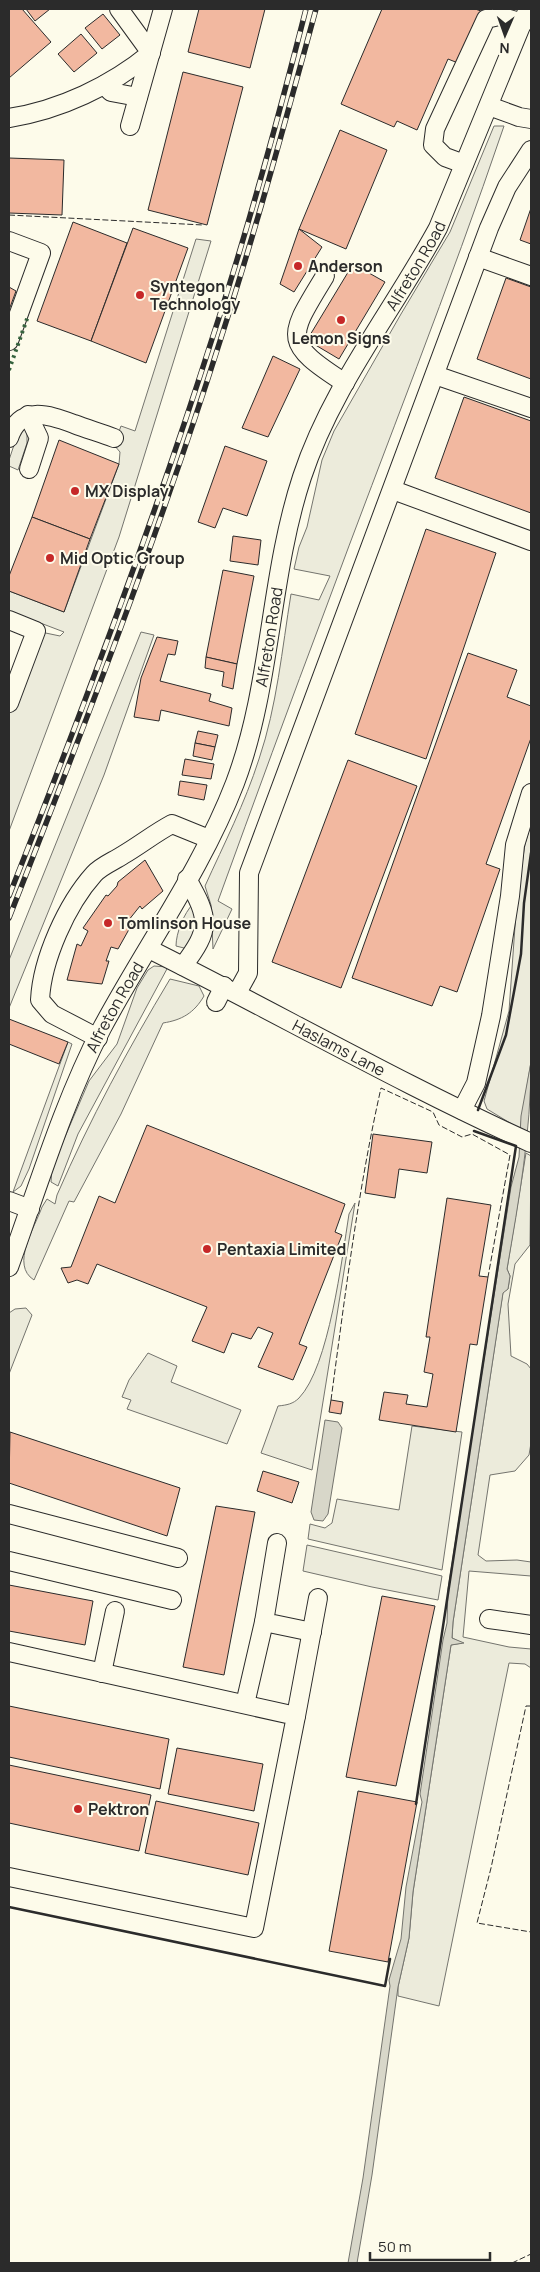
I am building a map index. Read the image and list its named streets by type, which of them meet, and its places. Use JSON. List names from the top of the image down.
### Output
{
  "streets": {
    "street": ["Alfreton Road", "Haslams Lane"]
  },
  "crossings": [
    ["Alfreton Road", "Haslams Lane"]
  ],
  "places": [
    "Anderson",
    "Syntegon Technology",
    "Lemon Signs",
    "MX Display",
    "Mid Optic Group",
    "Tomlinson House",
    "Pentaxia Limited",
    "Pektron"
  ],
  "scale_bar": "50 m",
  "north": "bottom"
}
